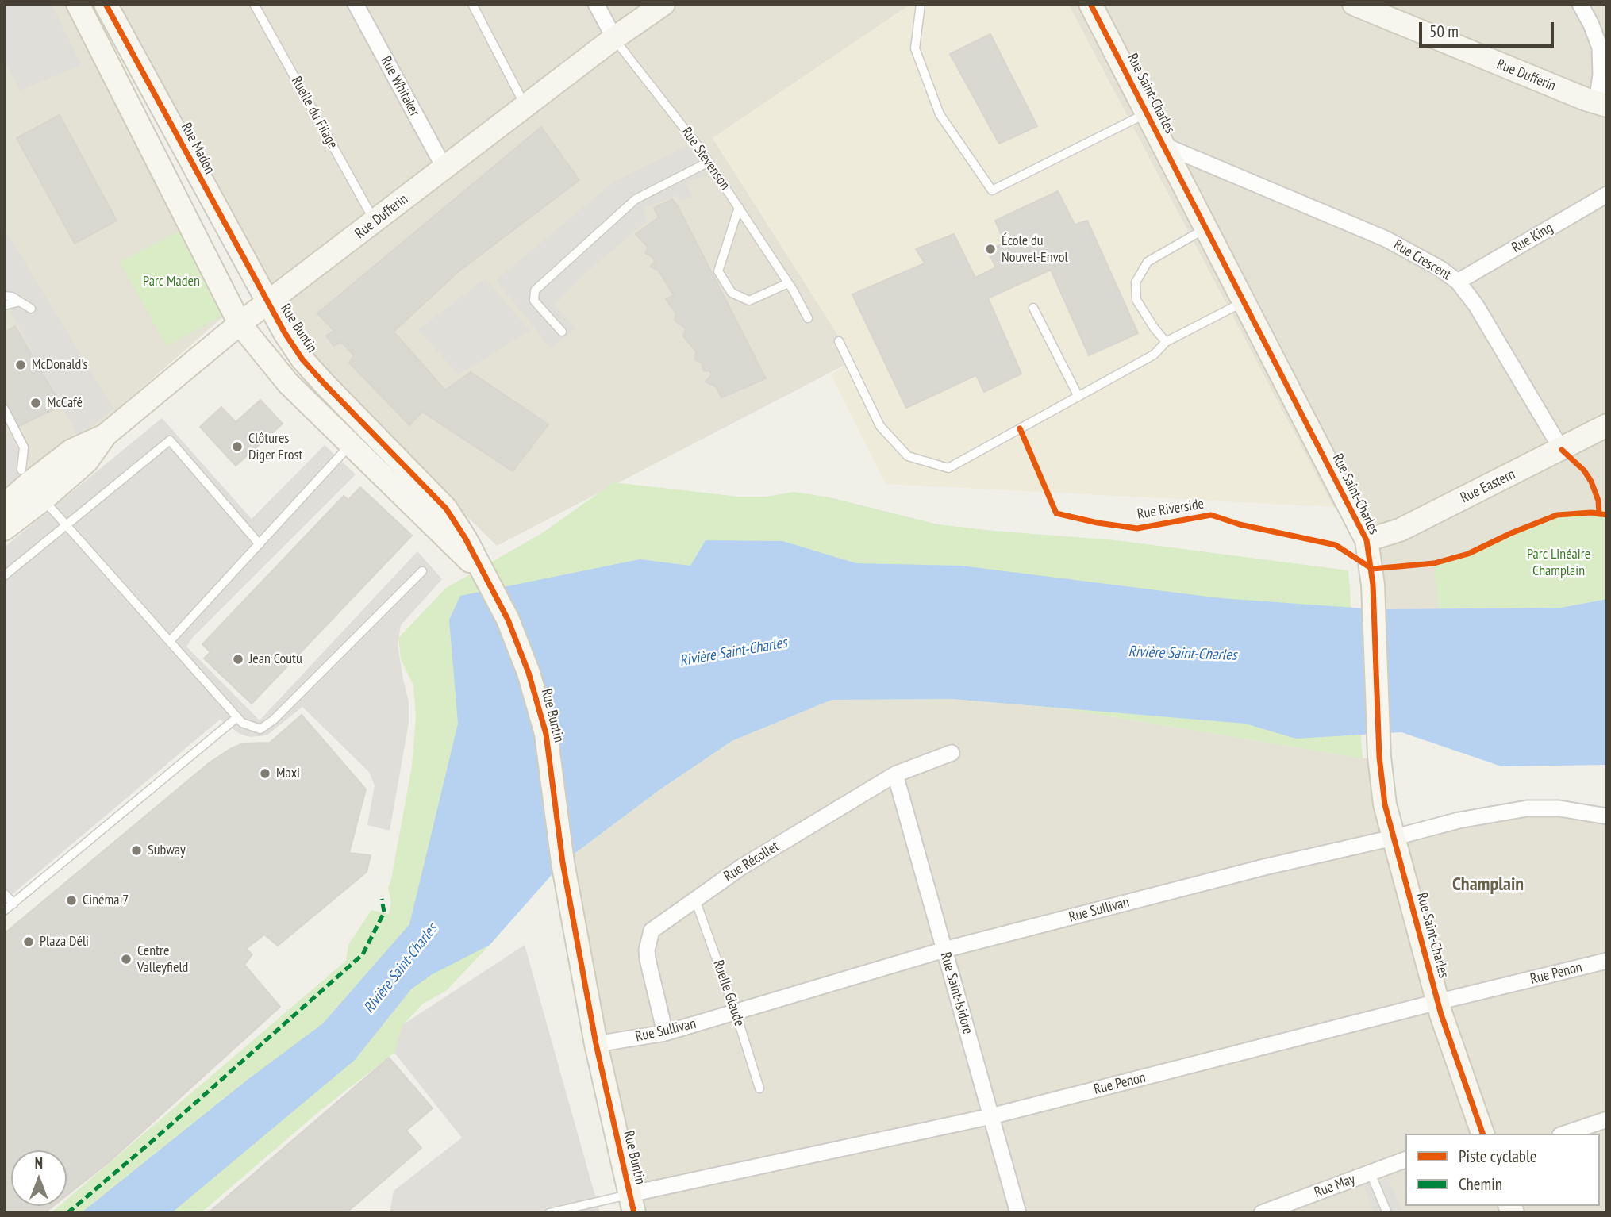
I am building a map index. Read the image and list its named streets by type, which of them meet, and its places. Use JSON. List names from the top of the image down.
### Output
{
  "streets": {
    "street": [
      "Rue Dufferin",
      "Rue Whitaker",
      "Rue Saint-Charles",
      "Rue Maden",
      "Rue Stevenson",
      "Rue King",
      "Rue Crescent",
      "Rue Buntin",
      "Rue Eastern",
      "Rue Récollet",
      "Rue Sullivan",
      "Rue Penon",
      "Rue Saint-Isidore",
      "Rue May"
    ],
    "lane": ["Ruelle du Filage", "Ruelle Glaude"],
    "cycle path": ["Rue Riverside"]
  },
  "crossings": [
    ["Rue Dufferin", "Rue Whitaker"],
    ["Rue Dufferin", "Ruelle du Filage"],
    ["Rue Dufferin", "Rue Maden"],
    ["Rue Dufferin", "Rue Stevenson"],
    ["Rue Dufferin", "Rue Buntin"],
    ["Rue Saint-Charles", "Rue Crescent"],
    ["Rue Saint-Charles", "Rue Eastern"],
    ["Rue Saint-Charles", "Rue Sullivan"],
    ["Rue Saint-Charles", "Rue Penon"],
    ["Rue Maden", "Rue Buntin"],
    ["Rue King", "Rue Crescent"],
    ["Rue Crescent", "Rue Eastern"],
    ["Rue Buntin", "Rue Sullivan"],
    ["Rue Buntin", "Rue Penon"],
    ["Rue Récollet", "Rue Sullivan"],
    ["Rue Récollet", "Ruelle Glaude"],
    ["Rue Récollet", "Rue Saint-Isidore"],
    ["Rue Sullivan", "Ruelle Glaude"],
    ["Rue Sullivan", "Rue Saint-Isidore"],
    ["Rue Penon", "Rue Saint-Isidore"]
  ],
  "districts": ["Champlain"],
  "water": ["Rivière Saint-Charles"],
  "parks": ["Parc Maden", "Parc Linéaire Champlain"],
  "places": [
    "École du Nouvel-Envol",
    "McDonald's",
    "McCafé",
    "Clôtures Diger Frost",
    "Jean Coutu",
    "Maxi",
    "Subway",
    "Cinéma 7",
    "Plaza Déli",
    "Centre Valleyfield"
  ],
  "legend": ["Piste cyclable", "Chemin"],
  "scale_bar": "50 m",
  "north": "top"
}
